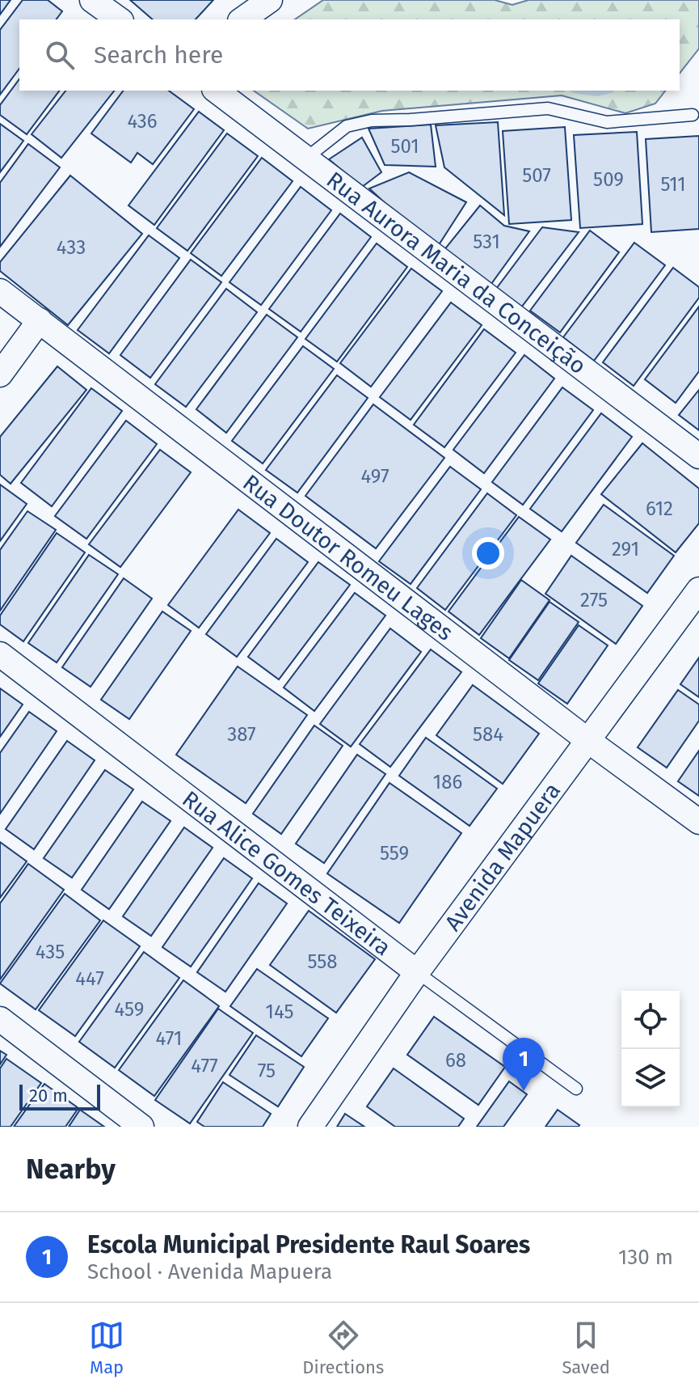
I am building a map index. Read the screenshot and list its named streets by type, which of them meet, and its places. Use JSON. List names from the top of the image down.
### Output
{
  "streets": {
    "street": [
      "Rua Aurora Maria da Conceição",
      "Rua Doutor Romeu Lages",
      "Avenida Mapuera",
      "Rua Alice Gomes Teixeira"
    ]
  },
  "crossings": [
    ["Rua Doutor Romeu Lages", "Avenida Mapuera"],
    ["Avenida Mapuera", "Rua Alice Gomes Teixeira"]
  ],
  "house_numbers": [
    "436",
    "501",
    "507",
    "509",
    "511",
    "531",
    "433",
    "497",
    "612",
    "291",
    "275",
    "387",
    "584",
    "186",
    "559",
    "435",
    "558",
    "447",
    "459",
    "145",
    "471",
    "68",
    "477",
    "75"
  ],
  "scale_bar": "20 m",
  "page": {
    "search": "Search here",
    "pins": "1",
    "scale": "20 m",
    "heading": "Nearby",
    "list": [
      {
        "mark": "1",
        "name": "Escola Municipal Presidente Raul Soares",
        "note": "School · Avenida Mapuera",
        "value": "130 m"
      }
    ],
    "nav": ["Map", "Directions", "Saved"]
  }
}
